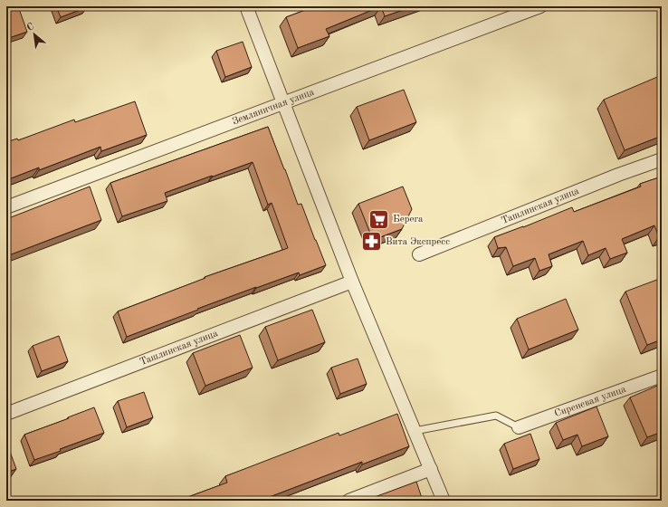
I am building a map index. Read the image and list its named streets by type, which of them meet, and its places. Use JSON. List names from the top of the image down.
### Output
{
  "streets": {
    "street": ["Земляничная улица", "Ташлинская улица", "Сиреневая улица"]
  },
  "places": {
    "supermarket": ["Берега"],
    "pharmacy": ["Вита Экспресс"]
  },
  "north": "top left"
}
